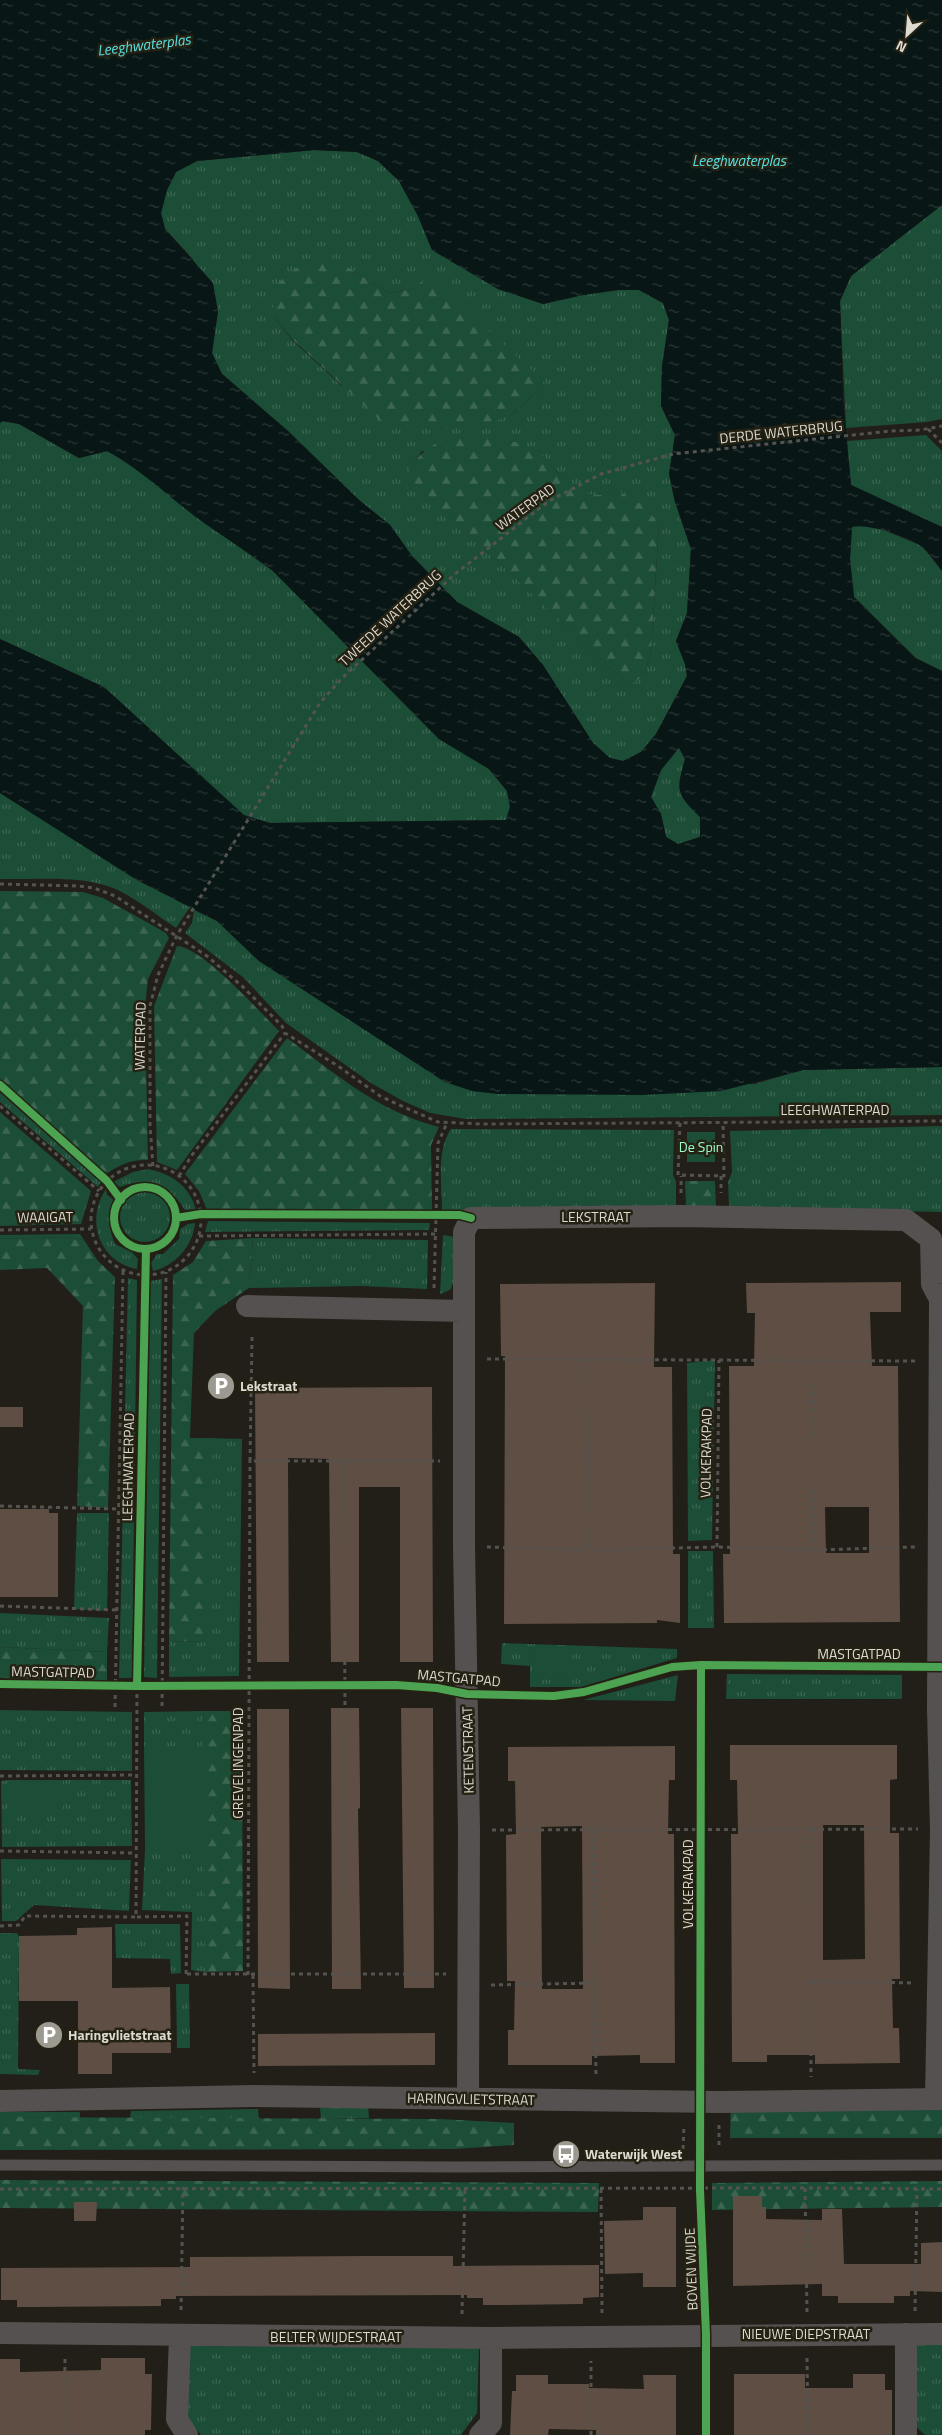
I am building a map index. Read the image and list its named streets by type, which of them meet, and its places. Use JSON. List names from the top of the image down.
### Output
{
  "streets": {
    "street": [
      "LEKSTRAAT",
      "KETENSTRAAT",
      "HARINGVLIETSTRAAT",
      "NIEUWE DIEPSTRAAT",
      "BELTER WIJDESTRAAT"
    ],
    "path": [
      "DERDE WATERBRUG",
      "WATERPAD",
      "TWEEDE WATERBRUG",
      "WAAIGAT",
      "GREVELINGENPAD"
    ],
    "cycle path": ["LEEGHWATERPAD", "VOLKERAKPAD", "MASTGATPAD"]
  },
  "crossings": [
    ["DERDE WATERBRUG", "WATERPAD"],
    ["WATERPAD", "TWEEDE WATERBRUG"],
    ["WATERPAD", "LEEGHWATERPAD"],
    ["WATERPAD", "WAAIGAT"],
    ["KETENSTRAAT", "HARINGVLIETSTRAAT"],
    ["NIEUWE DIEPSTRAAT", "BELTER WIJDESTRAAT"]
  ],
  "water": ["Leeghwaterplas"],
  "parks": ["De Spin"],
  "places": {
    "parking": ["Lekstraat", "Haringvlietstraat"],
    "bus stop": ["Waterwijk West"]
  },
  "north": "bottom left"
}
